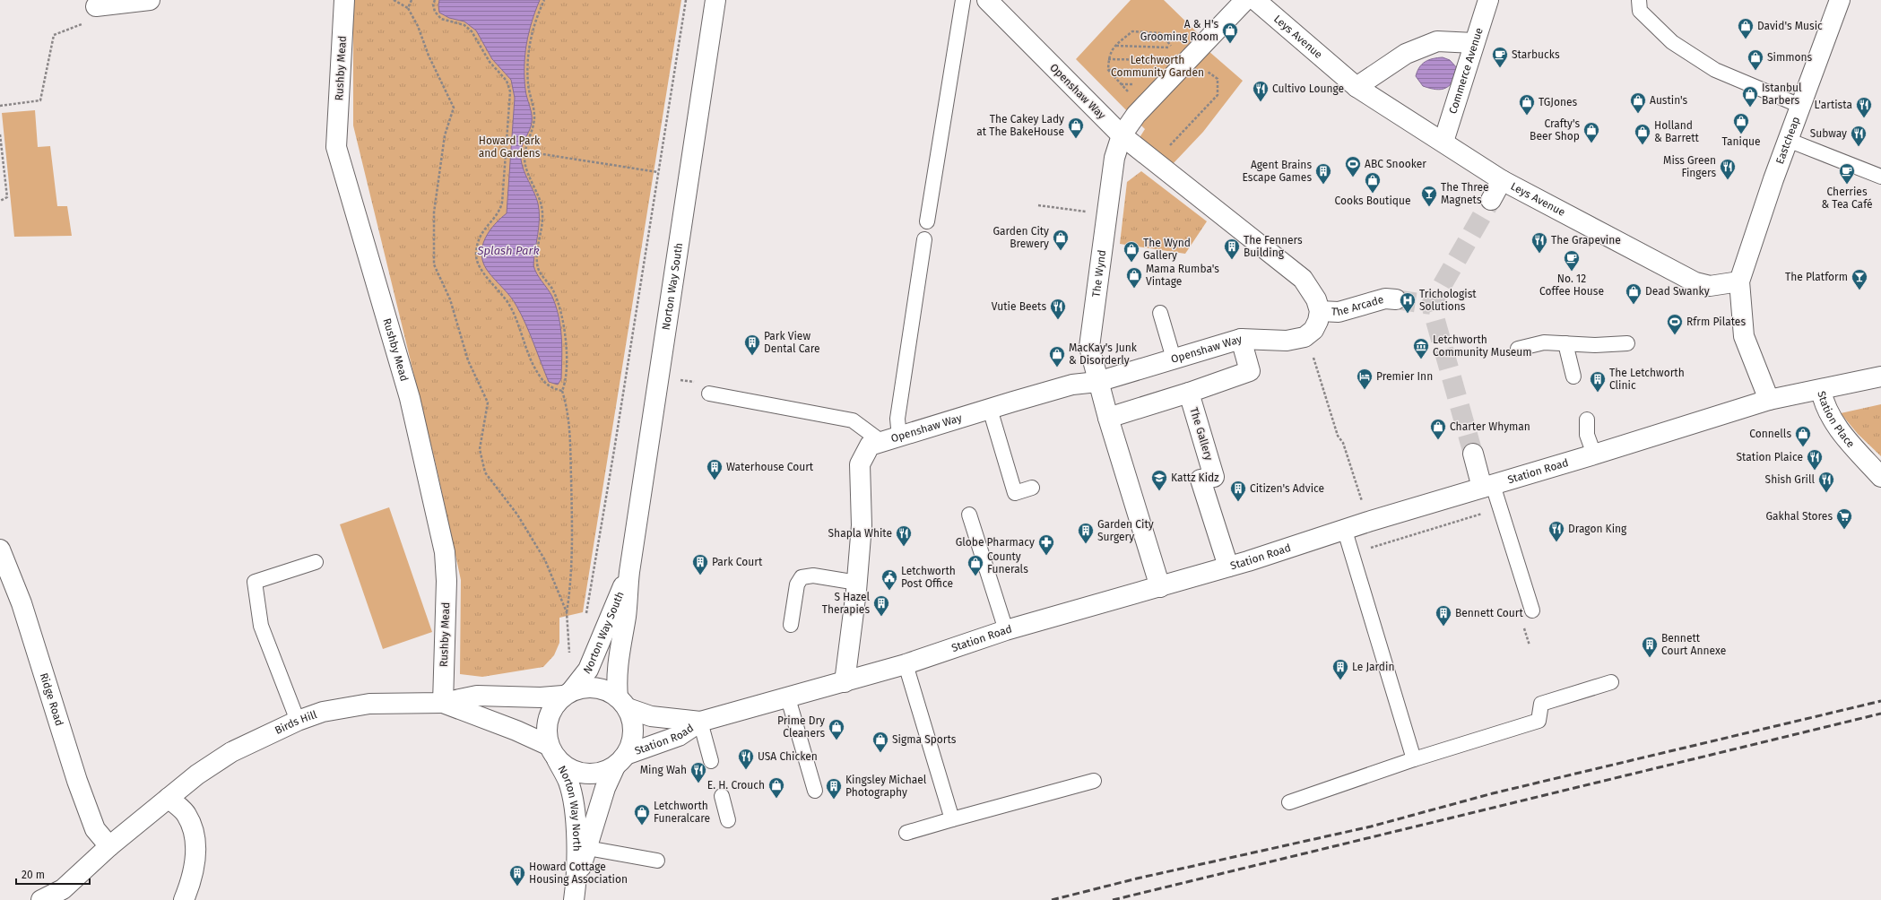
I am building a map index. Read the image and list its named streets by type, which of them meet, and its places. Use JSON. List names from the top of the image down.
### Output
{
  "streets": {
    "street": [
      "Leys Avenue",
      "Rushby Mead",
      "Commerce Avenue",
      "Openshaw Way",
      "Eastcheap",
      "The Wynd",
      "Norton Way South",
      "The Arcade",
      "Station Place",
      "The Gallery",
      "Station Road",
      "Ridge Road",
      "Birds Hill",
      "Norton Way North"
    ]
  },
  "crossings": [
    ["Leys Avenue", "Commerce Avenue"],
    ["Leys Avenue", "Eastcheap"],
    ["Rushby Mead", "Birds Hill"],
    ["Openshaw Way", "The Wynd"],
    ["Openshaw Way", "The Arcade"],
    ["Openshaw Way", "Station Road"],
    ["The Wynd", "Station Road"],
    ["Norton Way South", "Station Road"],
    ["Norton Way South", "Birds Hill"],
    ["Norton Way South", "Norton Way North"],
    ["Station Place", "Station Road"],
    ["The Gallery", "Station Road"],
    ["Station Road", "Birds Hill"],
    ["Station Road", "Norton Way North"],
    ["Ridge Road", "Birds Hill"],
    ["Birds Hill", "Norton Way North"]
  ],
  "water": ["Splash Park"],
  "parks": ["Letchworth Community Garden", "Howard Park and Gardens"],
  "places": {
    "shop": [
      "David's Music",
      "A & H's Grooming Room",
      "Simmons",
      "Istanbul Barbers",
      "Austin's",
      "TGJones",
      "Tanique",
      "The Cakey Lady at The BakeHouse",
      "Crafty's Beer Shop",
      "Holland & Barrett",
      "Cooks Boutique",
      "Garden City Brewery",
      "The Wynd Gallery",
      "Mama Rumba's Vintage",
      "Dead Swanky",
      "MacKay's Junk & Disorderly",
      "Charter Whyman",
      "Connells",
      "County Funerals",
      "Prime Dry Cleaners",
      "Sigma Sports",
      "E. H. Crouch",
      "Letchworth Funeralcare"
    ],
    "cafe": ["Starbucks", "Cherries & Tea Café", "No. 12 Coffee House"],
    "restaurant": [
      "Cultivo Lounge",
      "L'artista",
      "Subway",
      "Miss Green Fingers",
      "The Grapevine",
      "Vutie Beets",
      "Station Plaice",
      "Shish Grill",
      "Dragon King",
      "Shapla White",
      "USA Chicken",
      "Ming Wah"
    ],
    "sports": ["ABC Snooker", "Rfrm Pilates"],
    "building": [
      "Agent Brains Escape Games",
      "The Fenners Building",
      "Park View Dental Care",
      "The Letchworth Clinic",
      "Waterhouse Court",
      "Citizen's Advice",
      "Garden City Surgery",
      "Park Court",
      "S Hazel Therapies",
      "Bennett Court",
      "Bennett Court Annexe",
      "Le Jardin",
      "Kingsley Michael Photography",
      "Howard Cottage Housing Association"
    ],
    "bar": ["The Three Magnets", "The Platform"],
    "hospital": ["Trichologist Solutions"],
    "museum": ["Letchworth Community Museum"],
    "hotel": ["Premier Inn"],
    "school or university": ["Kattz Kidz"],
    "supermarket": ["Gakhal Stores"],
    "pharmacy": ["Globe Pharmacy"],
    "public building": ["Letchworth Post Office"]
  },
  "scale_bar": "20 m"
}
